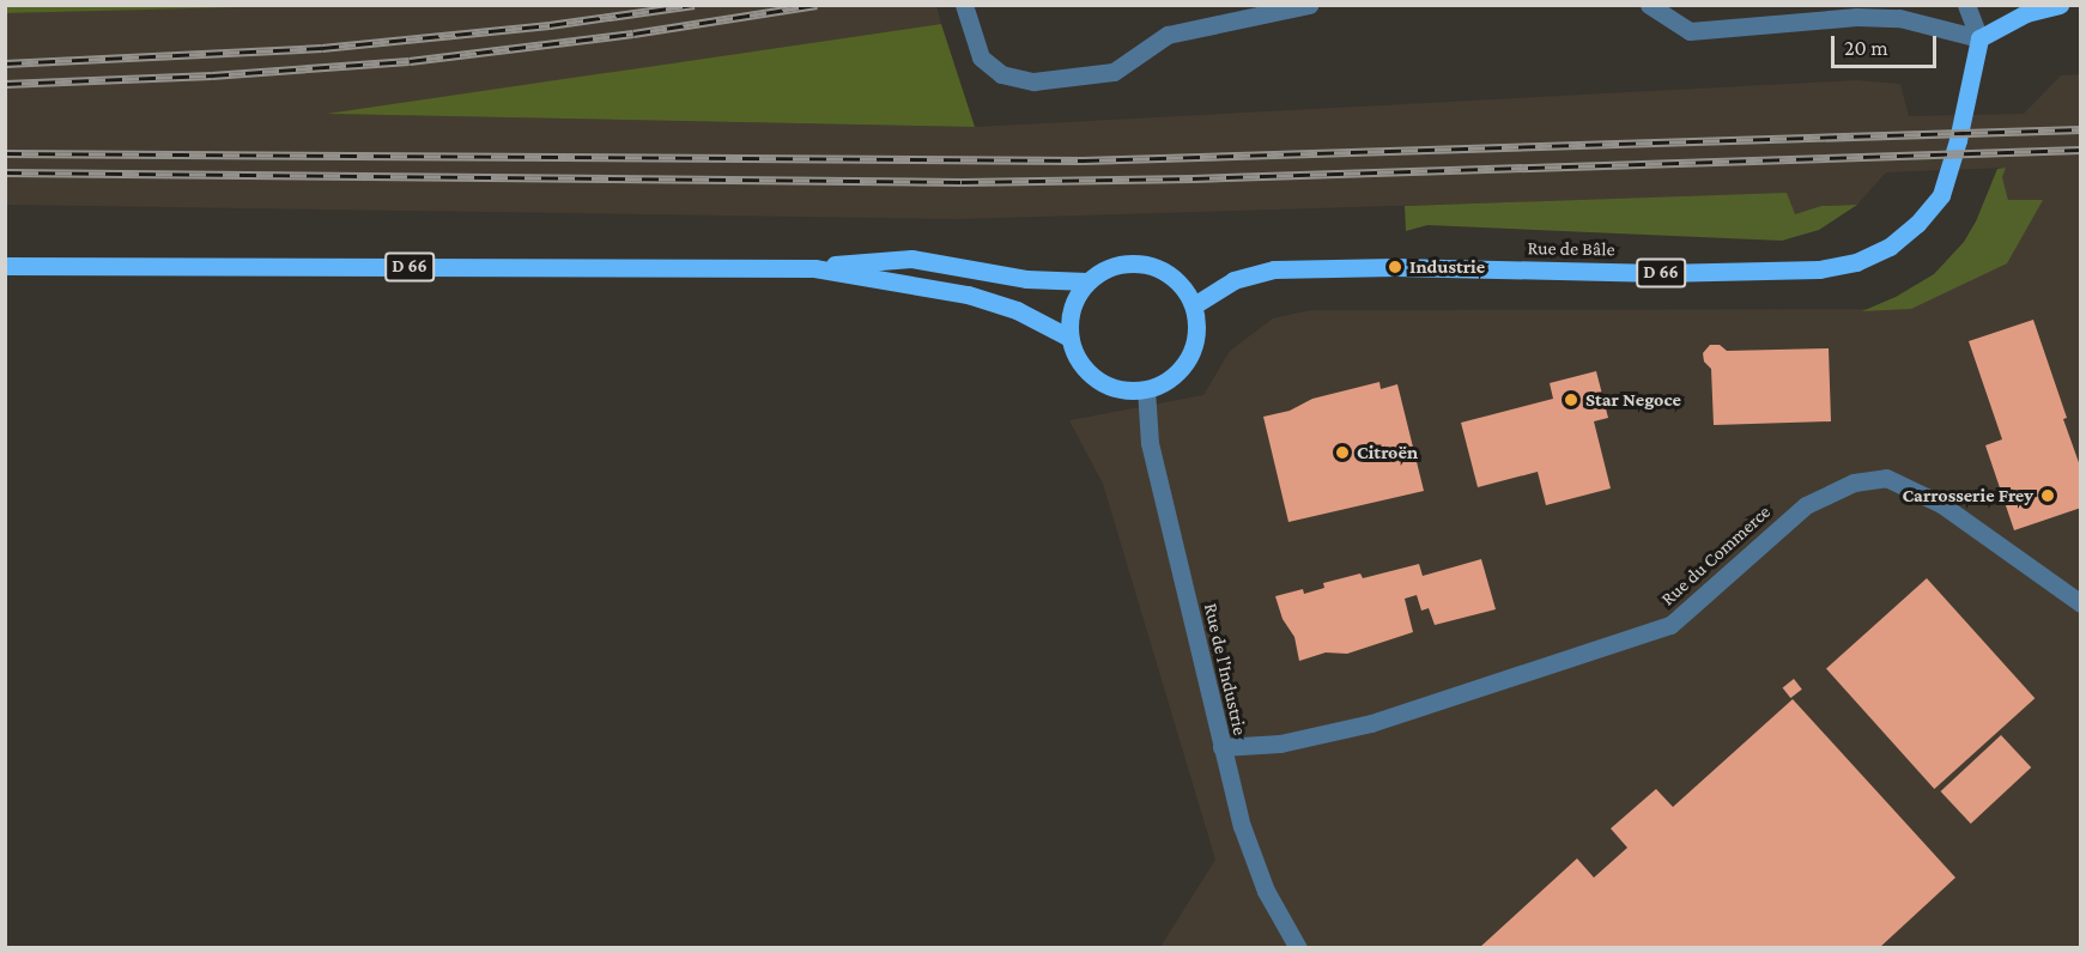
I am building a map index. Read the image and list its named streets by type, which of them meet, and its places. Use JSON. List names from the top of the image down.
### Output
{
  "streets": {
    "main road": ["Rue de Bâle", "D 66"],
    "street": ["Rue du Commerce", "Rue de l'Industrie"]
  },
  "crossings": [
    ["Rue de Bâle", "D 66"],
    ["Rue de Bâle", "Rue de l'Industrie"],
    ["D 66", "Rue de l'Industrie"],
    ["Rue du Commerce", "Rue de l'Industrie"]
  ],
  "places": [
    "Industrie",
    "Star Negoce",
    "Citroën",
    "Carrosserie Frey"
  ],
  "scale_bar": "20 m"
}
